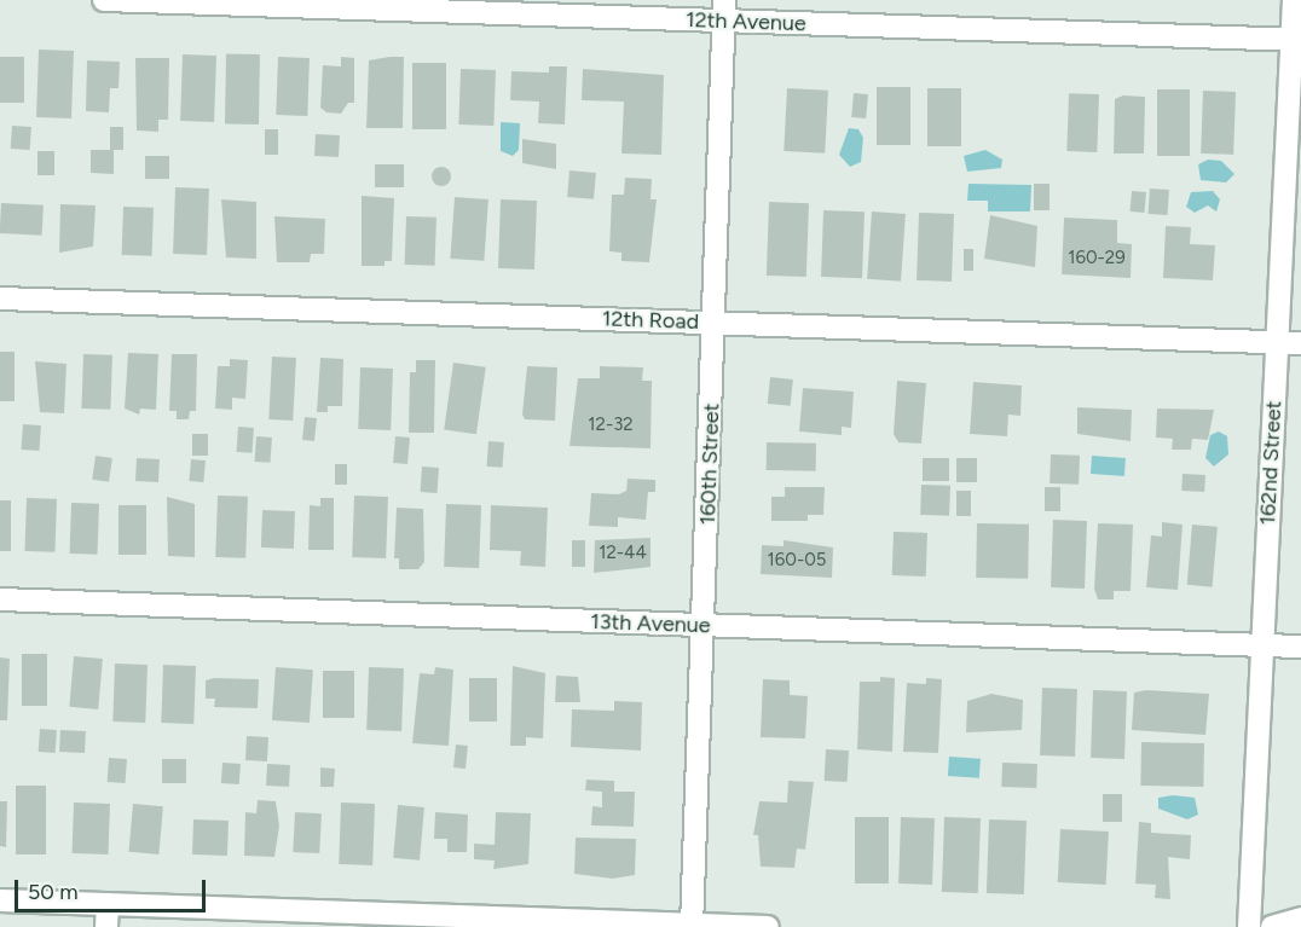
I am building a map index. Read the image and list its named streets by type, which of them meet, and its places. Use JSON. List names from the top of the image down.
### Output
{
  "streets": {
    "street": [
      "12th Avenue",
      "12th Road",
      "162nd Street",
      "160th Street",
      "13th Avenue"
    ]
  },
  "crossings": [
    ["12th Avenue", "162nd Street"],
    ["12th Avenue", "160th Street"],
    ["12th Road", "162nd Street"],
    ["12th Road", "160th Street"],
    ["162nd Street", "13th Avenue"],
    ["160th Street", "13th Avenue"]
  ],
  "house_numbers": [
    "160-29",
    "12-32",
    "12-44",
    "160-05"
  ],
  "scale_bar": "50 m"
}
